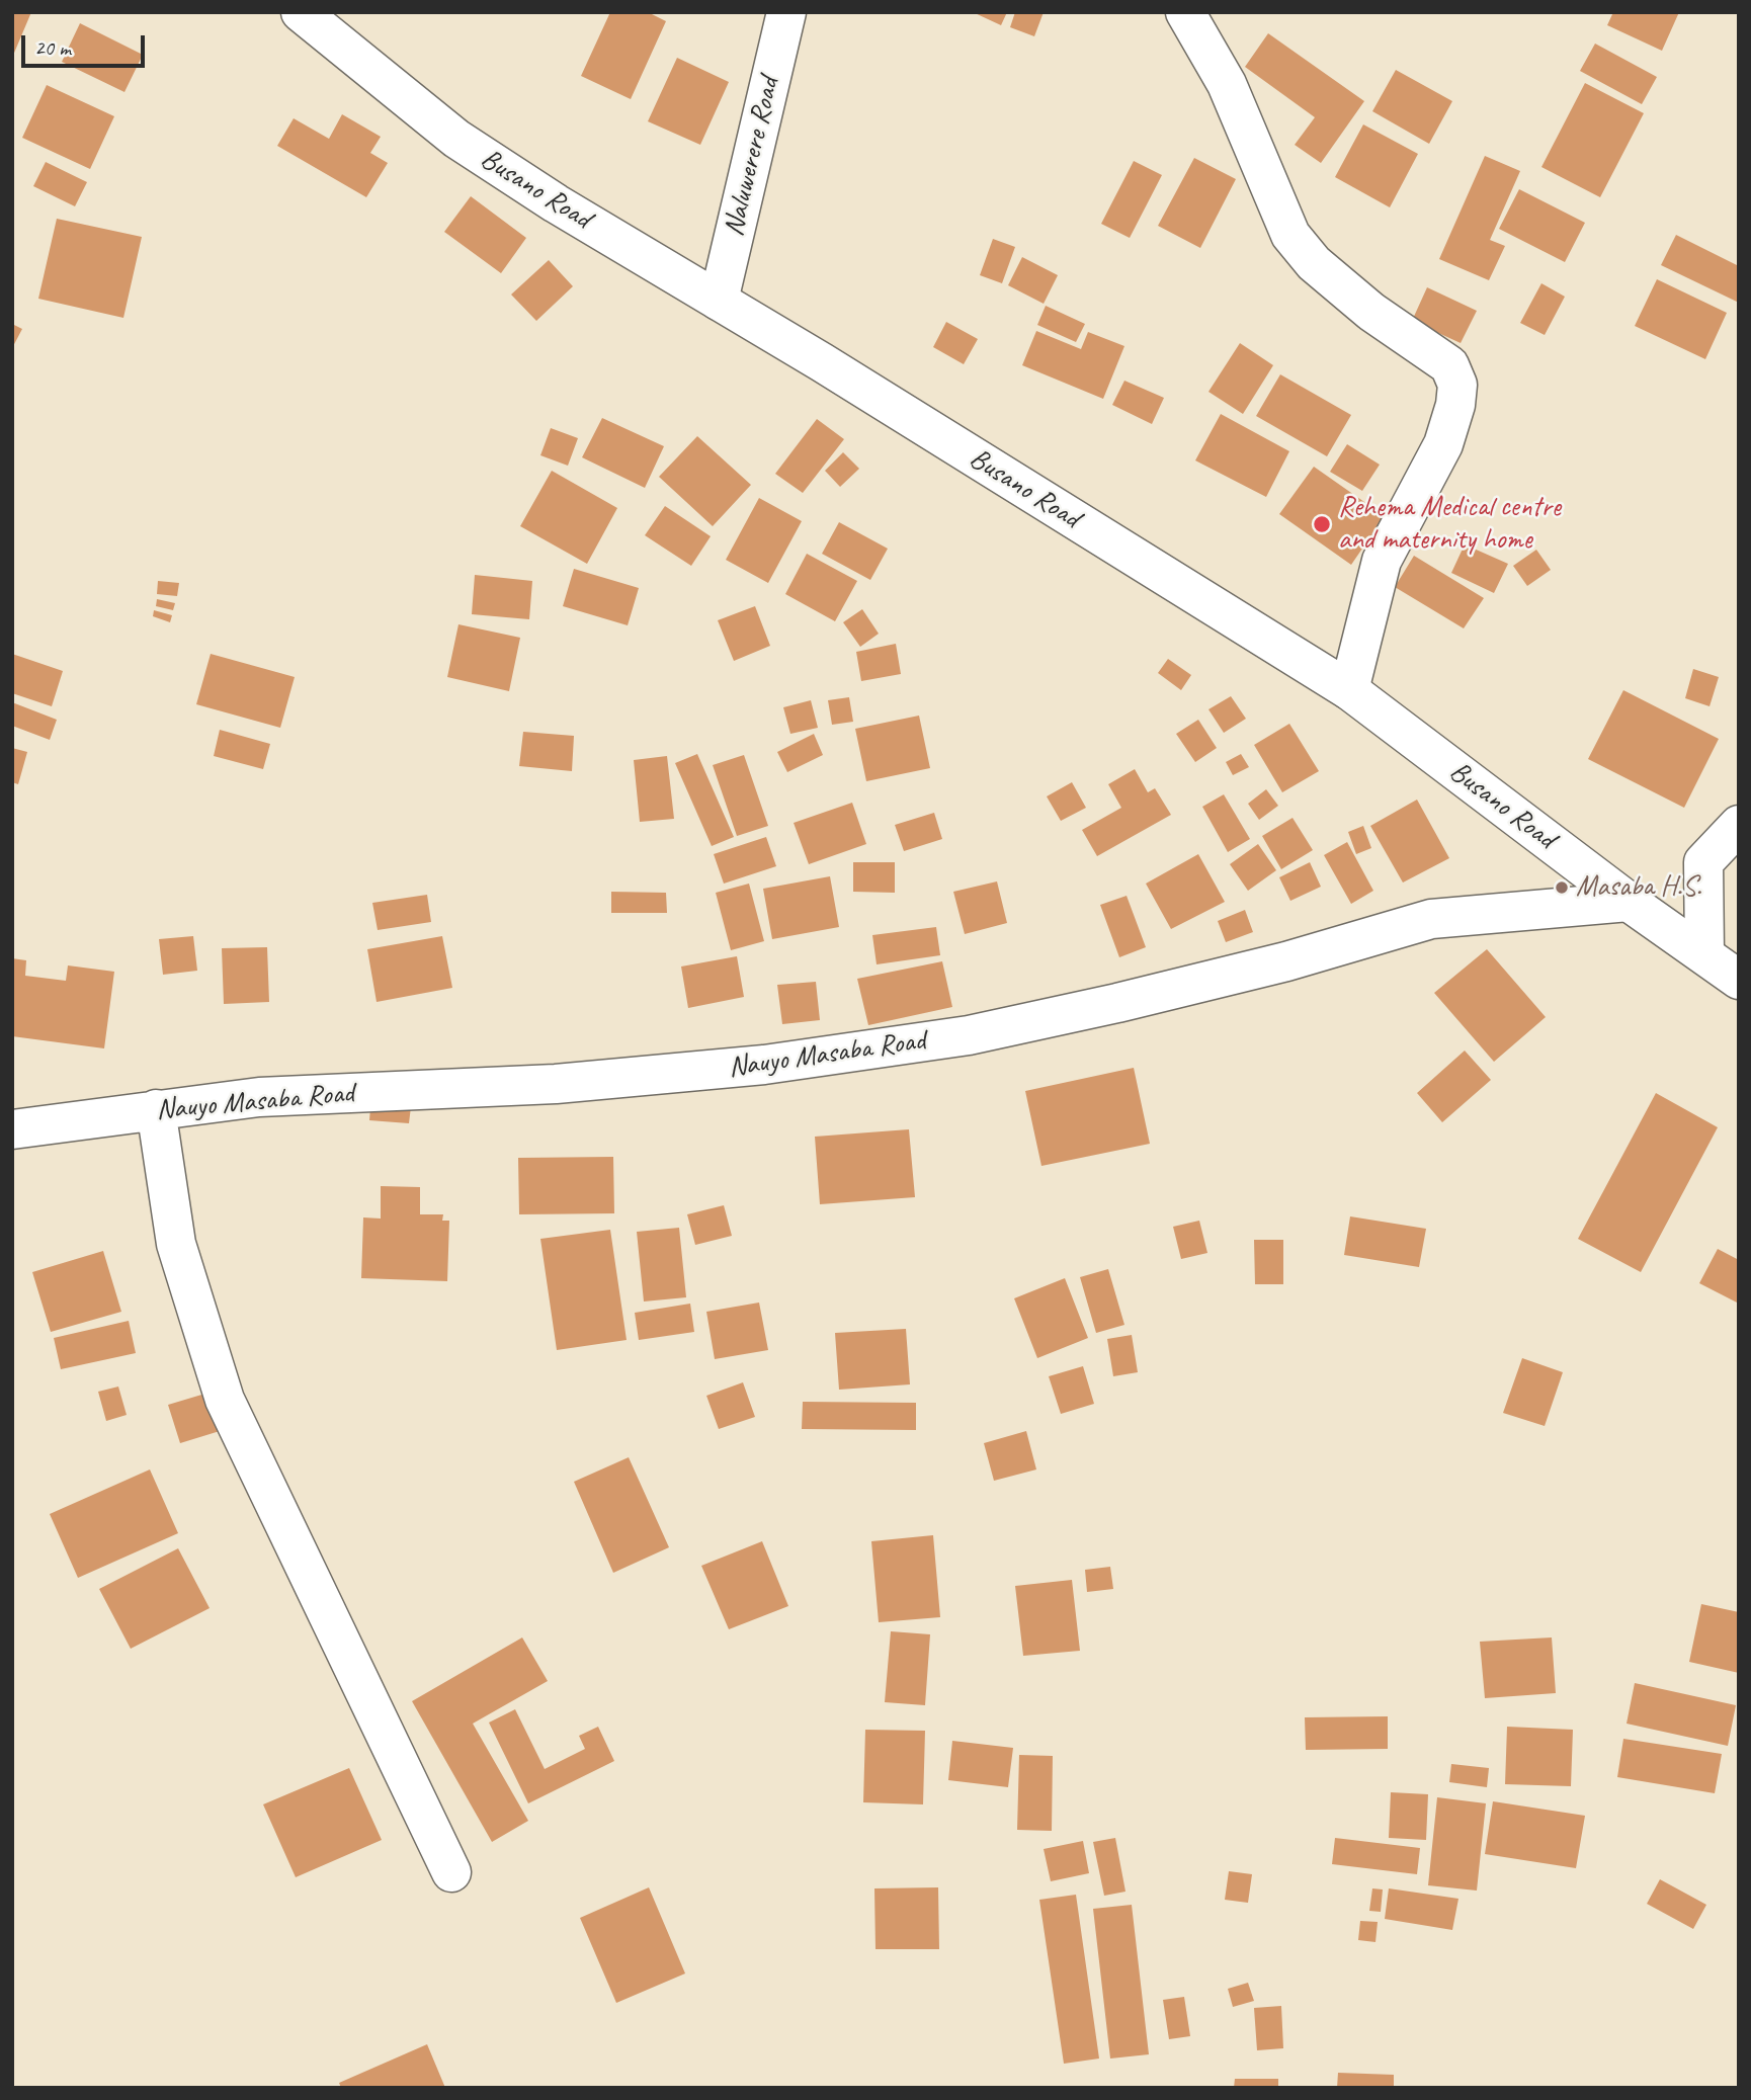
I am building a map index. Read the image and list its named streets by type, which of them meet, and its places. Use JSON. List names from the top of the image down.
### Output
{
  "streets": {
    "street": ["Naluwerere Road", "Busano Road", "Nauyo Masaba Road"]
  },
  "crossings": [
    ["Naluwerere Road", "Busano Road"],
    ["Busano Road", "Nauyo Masaba Road"]
  ],
  "places": ["Rehema Medical centre and maternity home", "Masaba H.S."],
  "scale_bar": "20 m"
}
